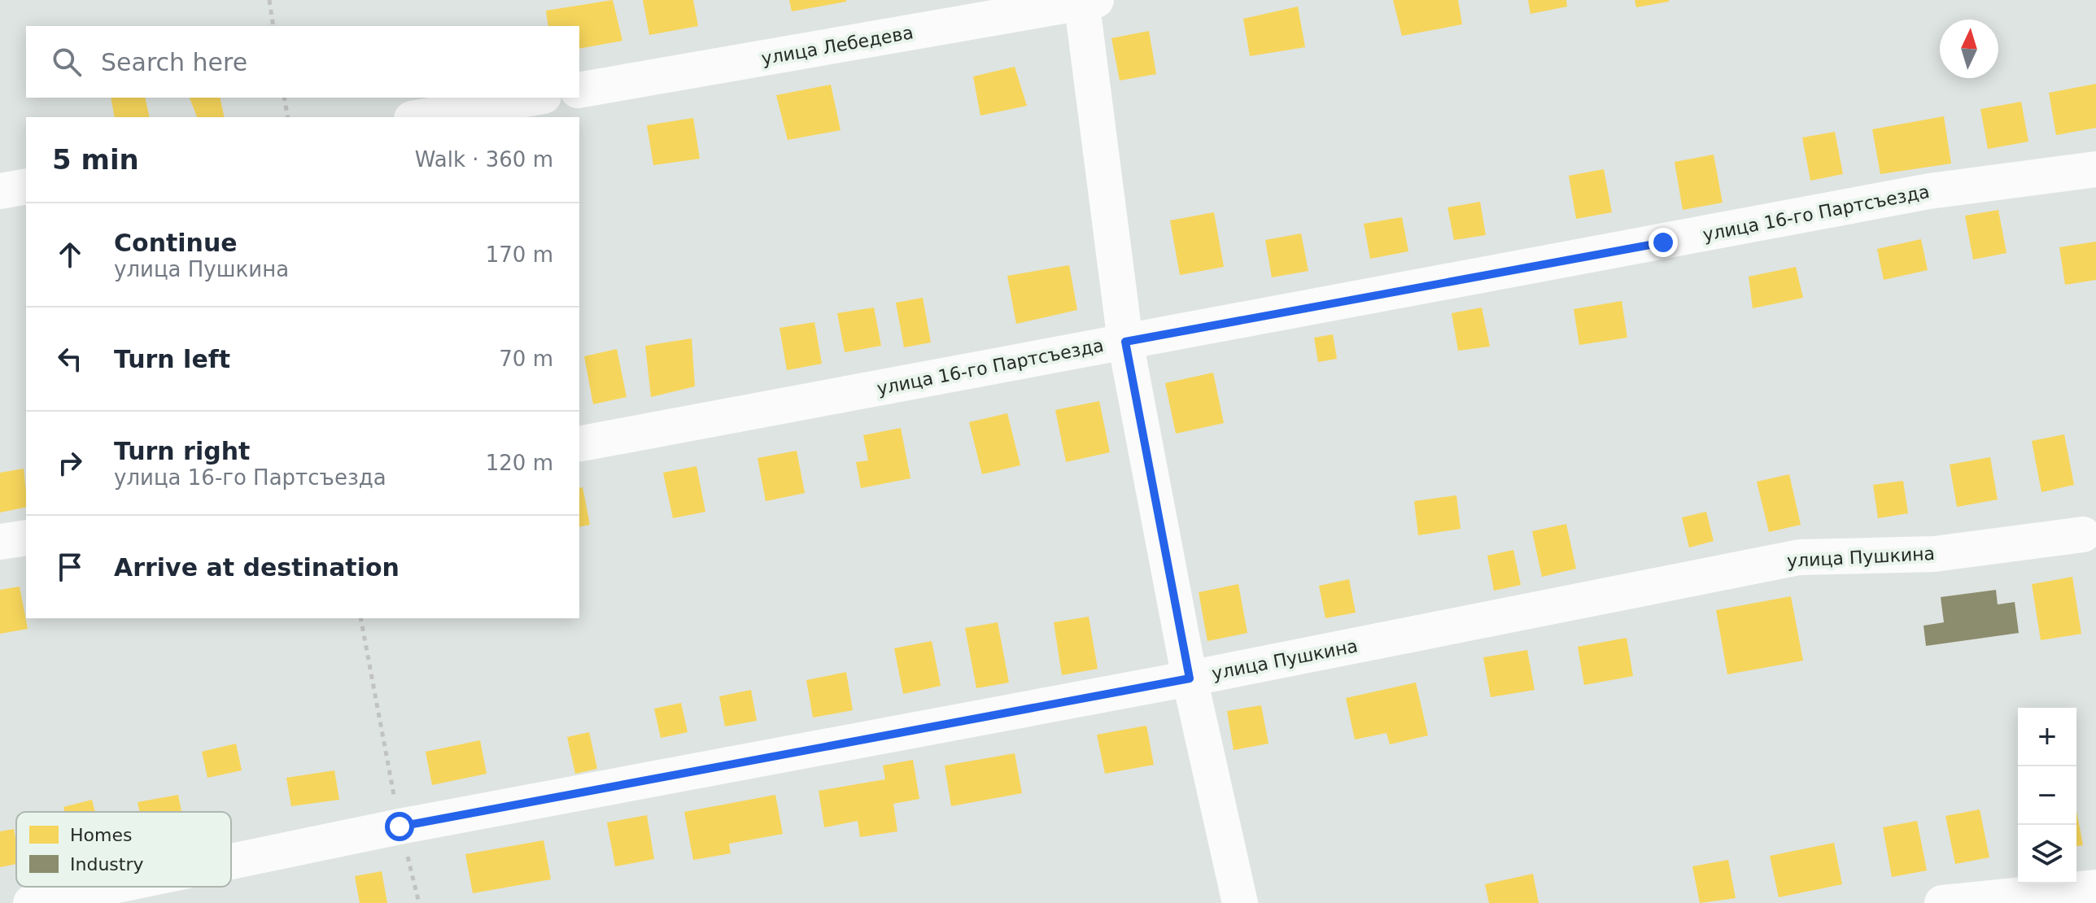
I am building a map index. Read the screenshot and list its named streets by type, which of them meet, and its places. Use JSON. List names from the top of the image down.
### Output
{
  "streets": {
    "street": ["улица Лебедева", "улица 16-го Партсъезда", "улица Пушкина"]
  },
  "legend": ["Homes", "Industry"],
  "north": "top",
  "page": {
    "search": "Search here",
    "heading": ["5 min", "Walk · 360 m"],
    "list": [
      ["Continue", "улица Пушкина", "170 m"],
      ["Turn left", "70 m"],
      ["Turn right", "улица 16-го Партсъезда", "120 m"],
      "Arrive at destination"
    ],
    "map_buttons": ["+", "−"]
  }
}
